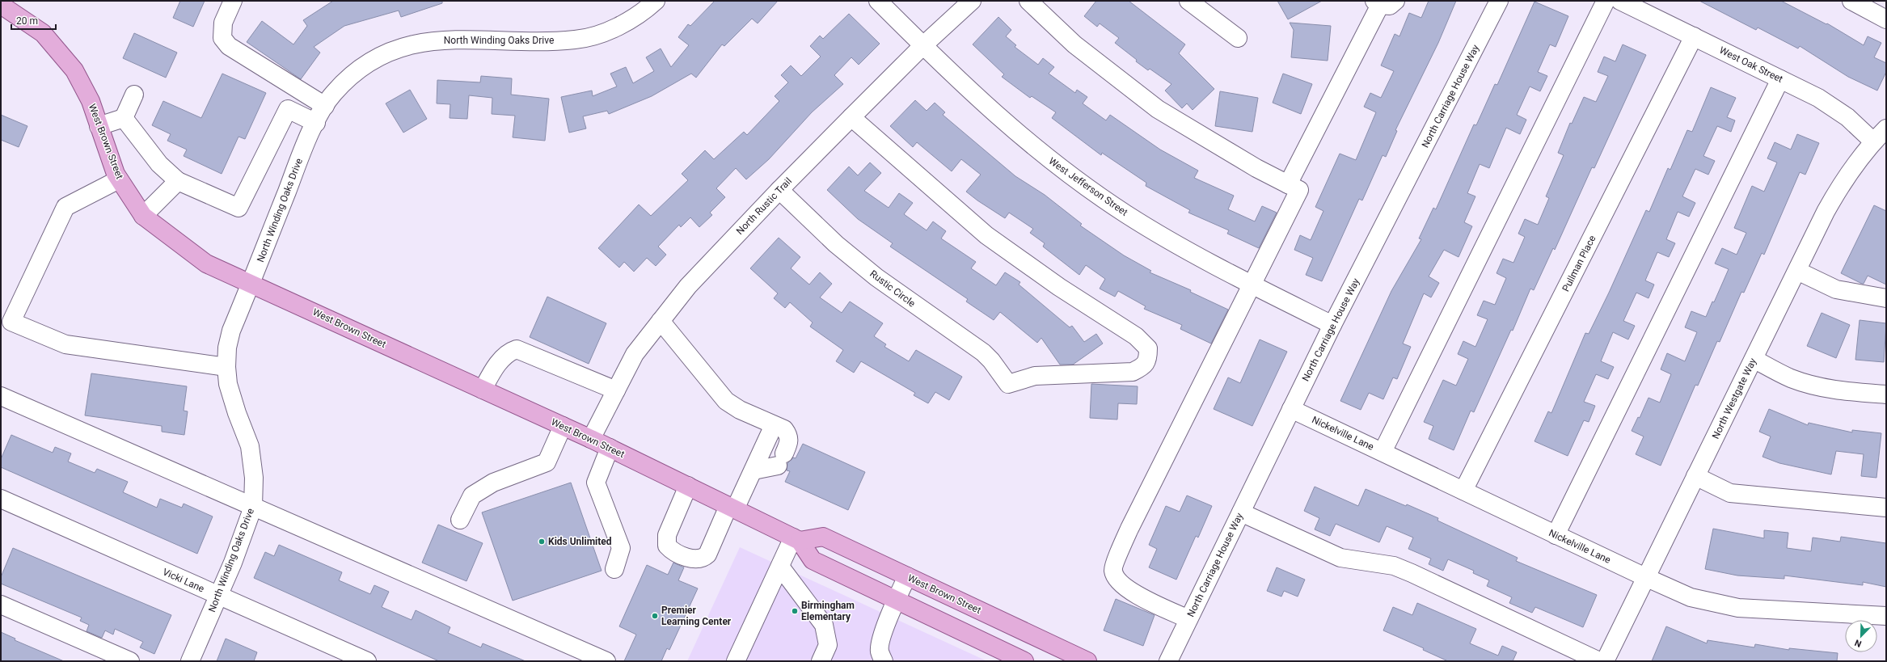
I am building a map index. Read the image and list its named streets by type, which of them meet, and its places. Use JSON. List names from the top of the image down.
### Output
{
  "streets": {
    "main road": ["West Brown Street"],
    "street": [
      "North Winding Oaks Drive",
      "West Oak Street",
      "North Carriage House Way",
      "West Jefferson Street",
      "North Rustic Trail",
      "Pullman Place",
      "Rustic Circle",
      "North Westgate Way",
      "Nickelville Lane",
      "Vicki Lane"
    ]
  },
  "crossings": [
    ["North Winding Oaks Drive", "West Brown Street"],
    ["North Winding Oaks Drive", "Vicki Lane"],
    ["West Oak Street", "Pullman Place"],
    ["West Oak Street", "North Westgate Way"],
    ["North Carriage House Way", "West Jefferson Street"],
    ["North Carriage House Way", "Nickelville Lane"],
    ["West Brown Street", "North Rustic Trail"],
    ["West Jefferson Street", "North Rustic Trail"],
    ["North Rustic Trail", "Rustic Circle"],
    ["Pullman Place", "Nickelville Lane"],
    ["North Westgate Way", "Nickelville Lane"]
  ],
  "places": ["Kids Unlimited", "Birmingham Elementary", "Premier Learning Center"],
  "scale_bar": "20 m",
  "north": "bottom left"
}
